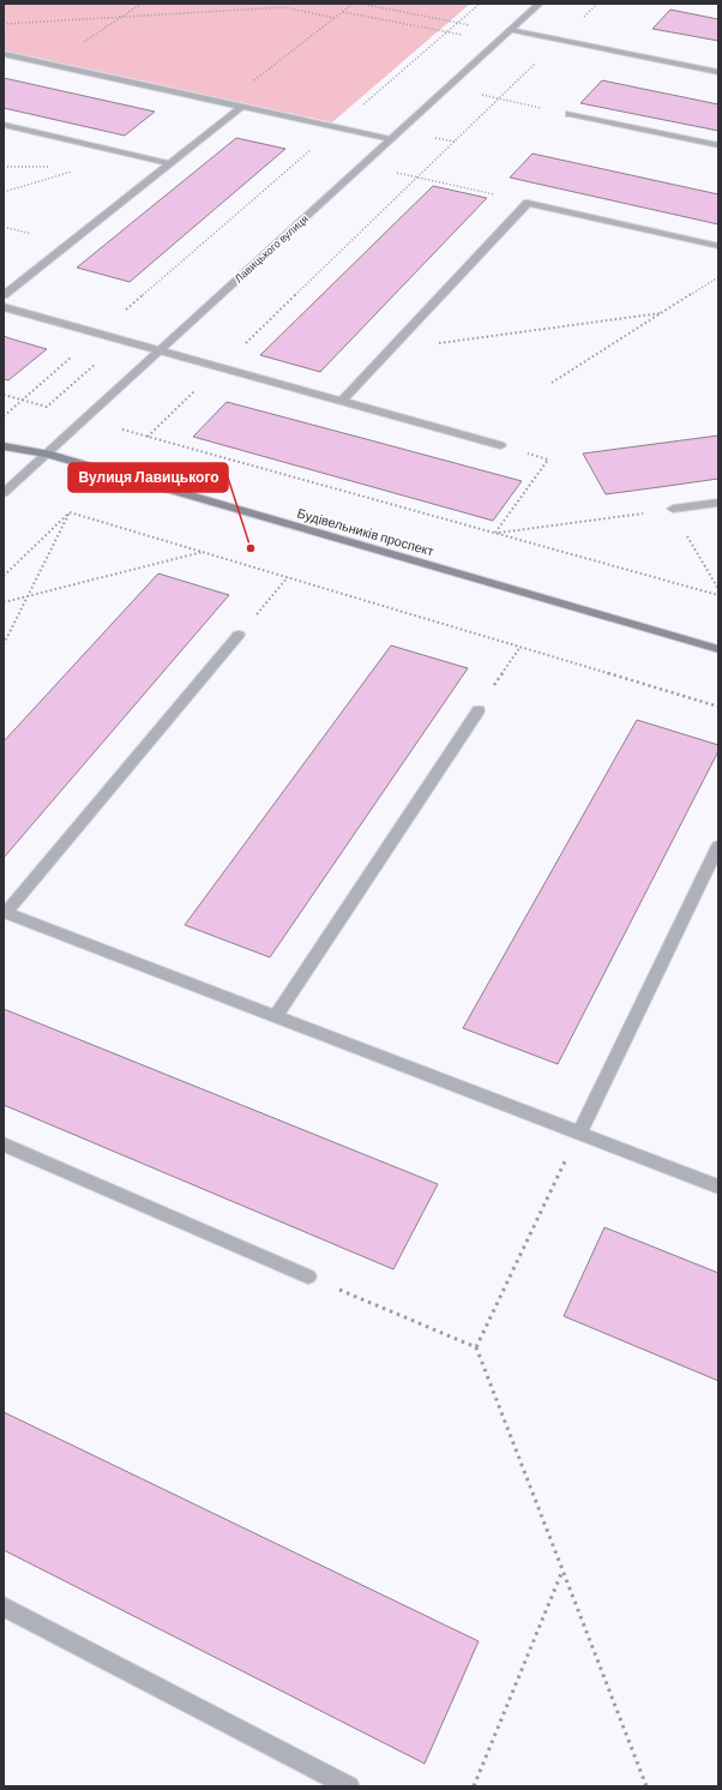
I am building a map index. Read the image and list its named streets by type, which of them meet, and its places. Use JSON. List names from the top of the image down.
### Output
{
  "streets": {
    "main road": ["Будівельників проспект"],
    "street": ["Лавицького вулиця"]
  },
  "crossings": [
    ["Лавицького вулиця", "Будівельників проспект"]
  ],
  "places": ["Вулиця Лавицького"]
}
